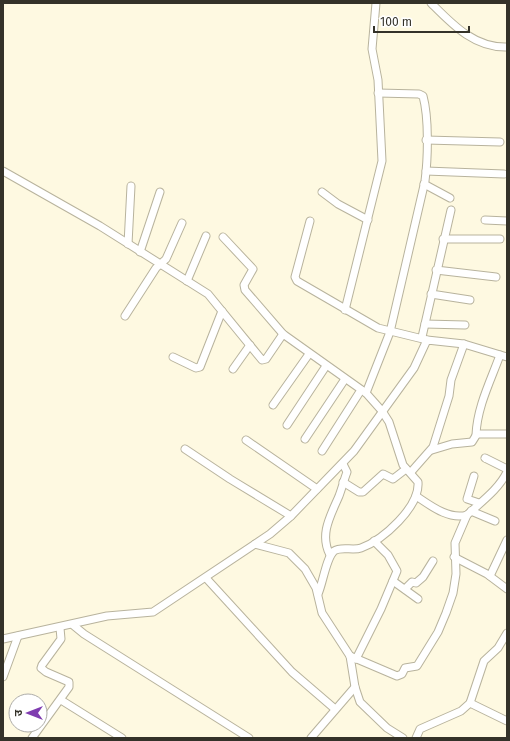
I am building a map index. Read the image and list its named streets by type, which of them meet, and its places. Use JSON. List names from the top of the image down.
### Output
{
  "scale_bar": "100 m",
  "north": "left"
}
